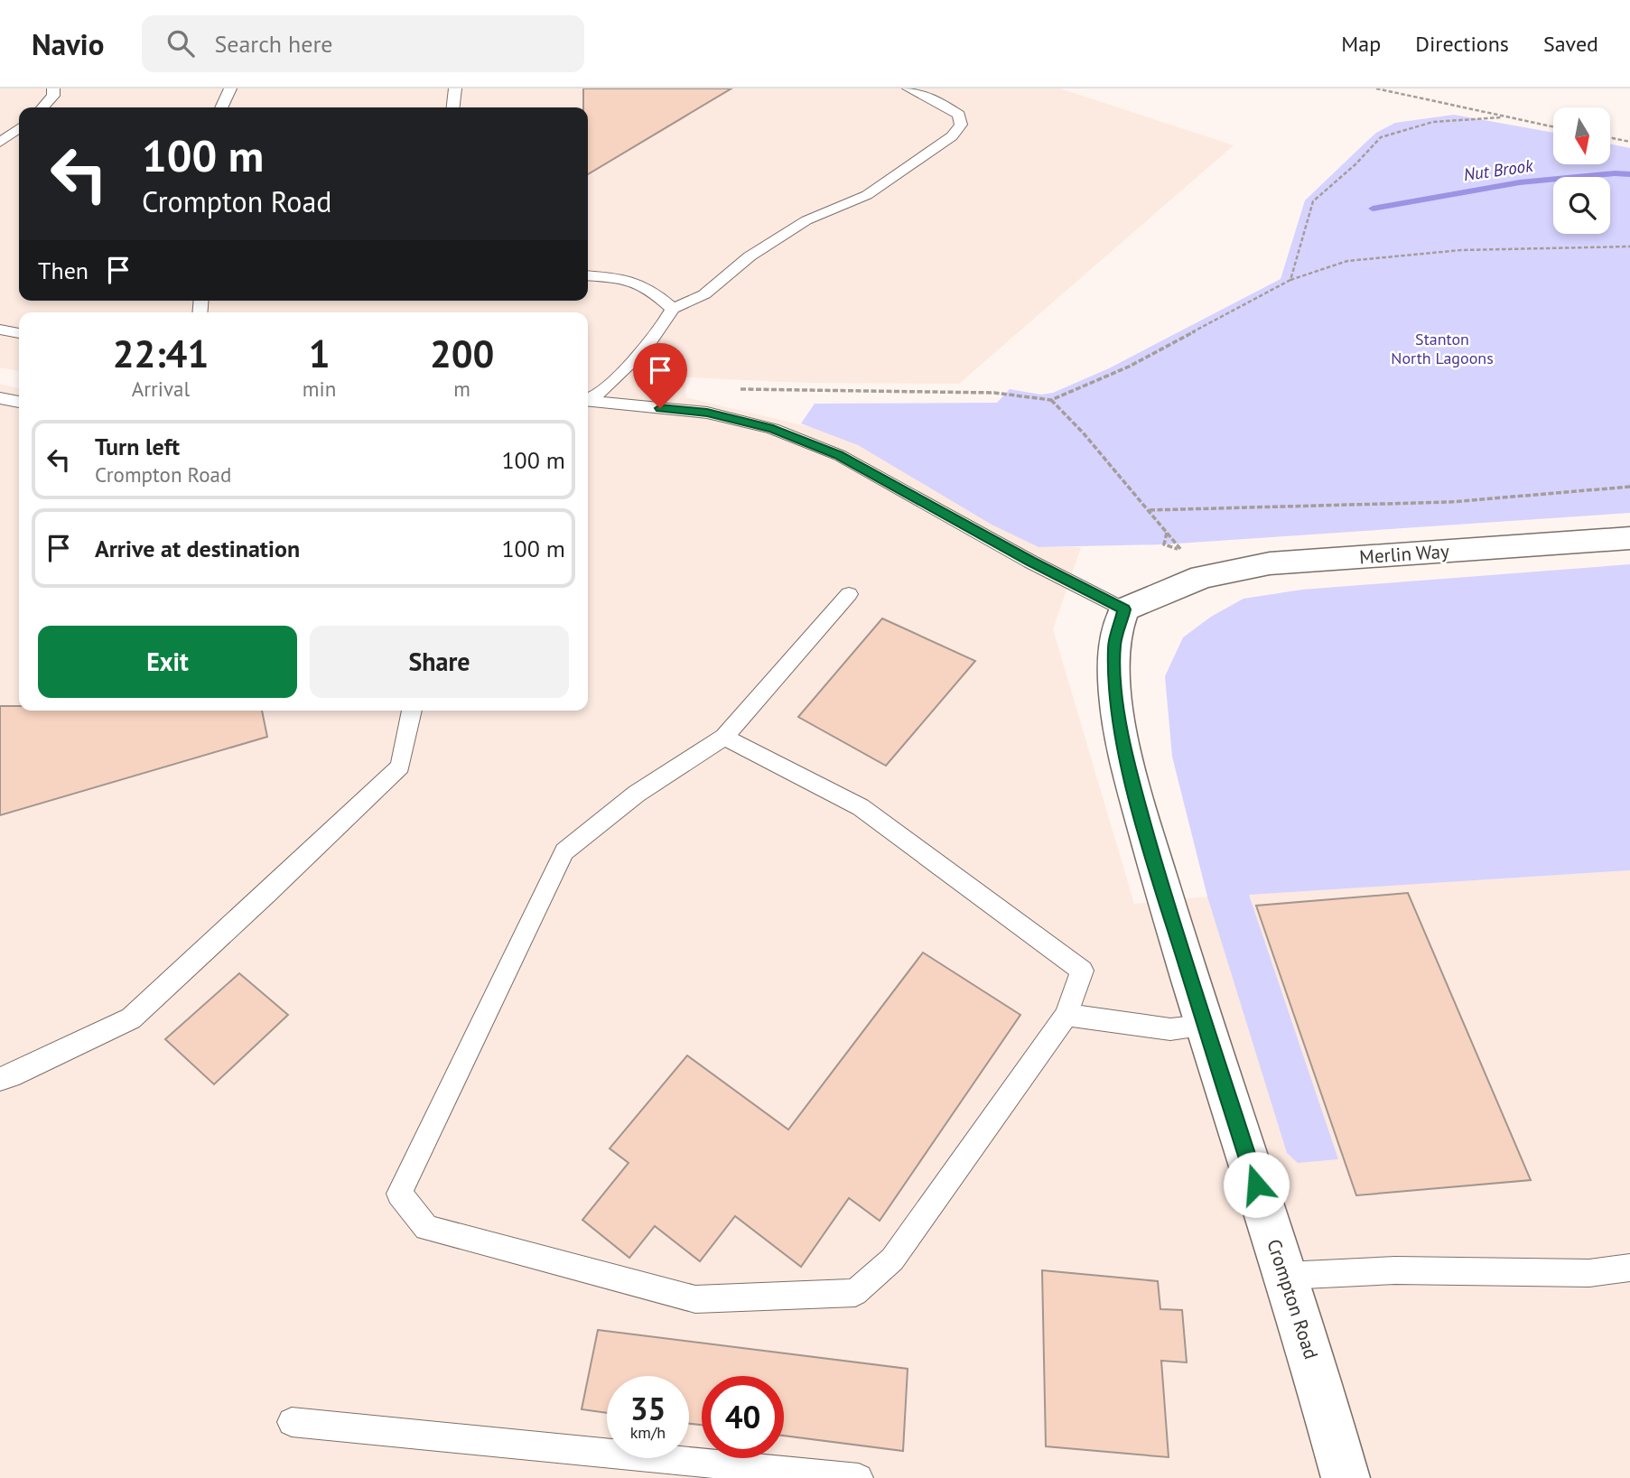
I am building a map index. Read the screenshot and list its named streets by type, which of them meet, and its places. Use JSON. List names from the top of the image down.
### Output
{
  "streets": {
    "street": ["Merlin Way", "Crompton Road"]
  },
  "water": ["Nut Brook"],
  "parks": ["Stanton North Lagoons"],
  "north": "bottom",
  "page": {
    "header": "Navio",
    "search": "Search here",
    "nav": ["Map", "Directions", "Saved"],
    "turn": ["100 m", "Crompton Road"],
    "then": "Then",
    "eta": [
      "22:41",
      "Arrival",
      "1",
      "min",
      "200",
      "m"
    ],
    "list": [
      {
        "name": "Turn left",
        "note": "Crompton Road",
        "value": "100 m"
      },
      {
        "name": "Arrive at destination",
        "value": "100 m"
      }
    ],
    "buttons": ["Exit", "Share"],
    "speed": "35 km/h",
    "limit": "40"
  }
}
